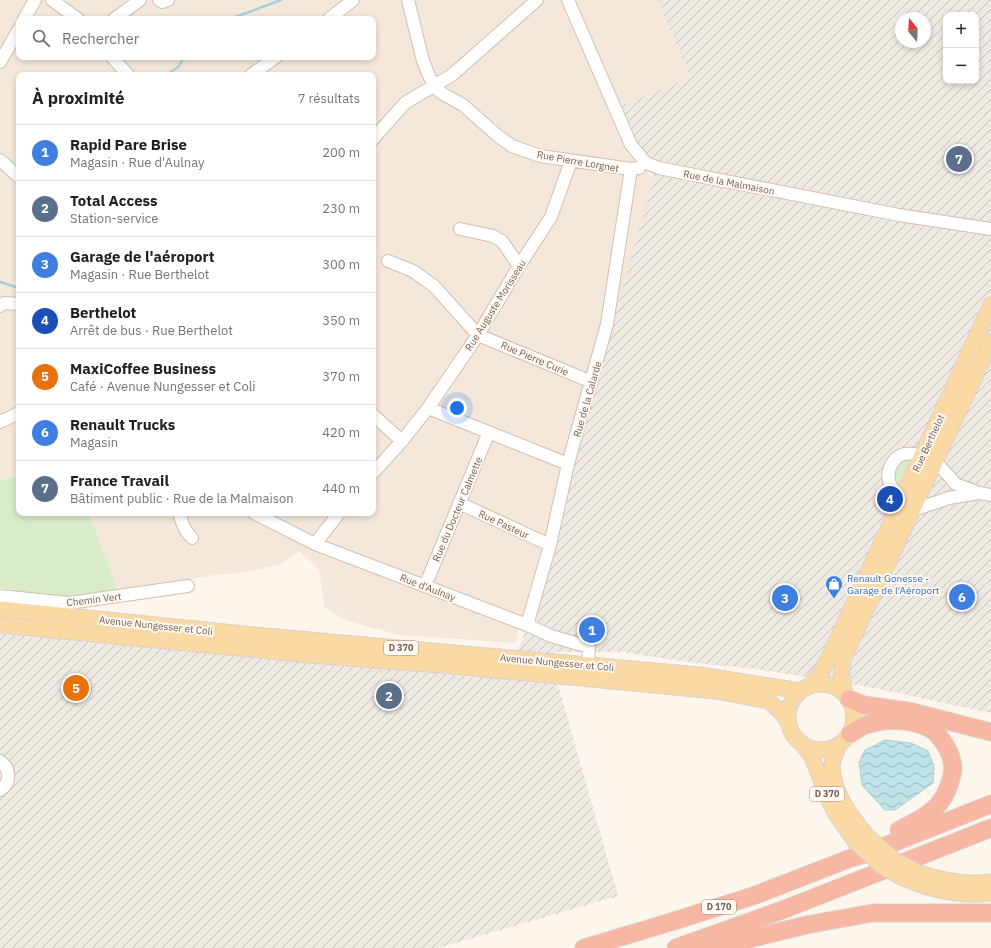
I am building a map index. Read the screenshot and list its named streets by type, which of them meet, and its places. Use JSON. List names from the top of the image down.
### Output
{
  "streets": {
    "highway": ["D 170"],
    "main road": ["Rue Berthelot", "Avenue Nungesser et Coli", "D 370"],
    "street": [
      "Rue Pierre Lorgnet",
      "Rue de la Malmaison",
      "Rue Auguste Morisseau",
      "Rue Pierre Curie",
      "Rue de la Calarde",
      "Rue du Docteur Calmette",
      "Rue Pasteur",
      "Rue d'Aulnay",
      "Chemin Vert"
    ]
  },
  "crossings": [
    ["Rue Pierre Lorgnet", "Rue de la Malmaison"],
    ["Rue Pierre Lorgnet", "Rue Auguste Morisseau"],
    ["Rue Pierre Lorgnet", "Rue de la Calarde"],
    ["Rue Auguste Morisseau", "Rue Pierre Curie"],
    ["Rue Pierre Curie", "Rue de la Calarde"],
    ["Rue de la Calarde", "Rue Pasteur"],
    ["Rue de la Calarde", "Rue d'Aulnay"],
    ["Rue Berthelot", "Avenue Nungesser et Coli"],
    ["Rue Berthelot", "D 370"],
    ["Rue du Docteur Calmette", "Rue Pasteur"],
    ["Rue du Docteur Calmette", "Rue d'Aulnay"],
    ["Rue d'Aulnay", "Avenue Nungesser et Coli"],
    ["Avenue Nungesser et Coli", "D 370"]
  ],
  "places": {
    "shop": ["Renault Gonesse - Garage de l'Aéroport"]
  },
  "north": "top",
  "page": {
    "map_buttons": ["+", "−"],
    "search": "Rechercher",
    "heading": ["À proximité", "7 résultats"],
    "list": [
      {
        "mark": "1",
        "name": "Rapid Pare Brise",
        "note": "Magasin · Rue d'Aulnay",
        "value": "200 m"
      },
      {
        "mark": "2",
        "name": "Total Access",
        "note": "Station-service",
        "value": "230 m"
      },
      {
        "mark": "3",
        "name": "Garage de l'aéroport",
        "note": "Magasin · Rue Berthelot",
        "value": "300 m"
      },
      {
        "mark": "4",
        "name": "Berthelot",
        "note": "Arrêt de bus · Rue Berthelot",
        "value": "350 m"
      },
      {
        "mark": "5",
        "name": "MaxiCoffee Business",
        "note": "Café · Avenue Nungesser et Coli",
        "value": "370 m"
      },
      {
        "mark": "6",
        "name": "Renault Trucks",
        "note": "Magasin",
        "value": "420 m"
      },
      {
        "mark": "7",
        "name": "France Travail",
        "note": "Bâtiment public · Rue de la Malmaison",
        "value": "440 m"
      }
    ],
    "pins": [
      "7",
      "4",
      "6",
      "3",
      "1",
      "5",
      "2"
    ]
  }
}
